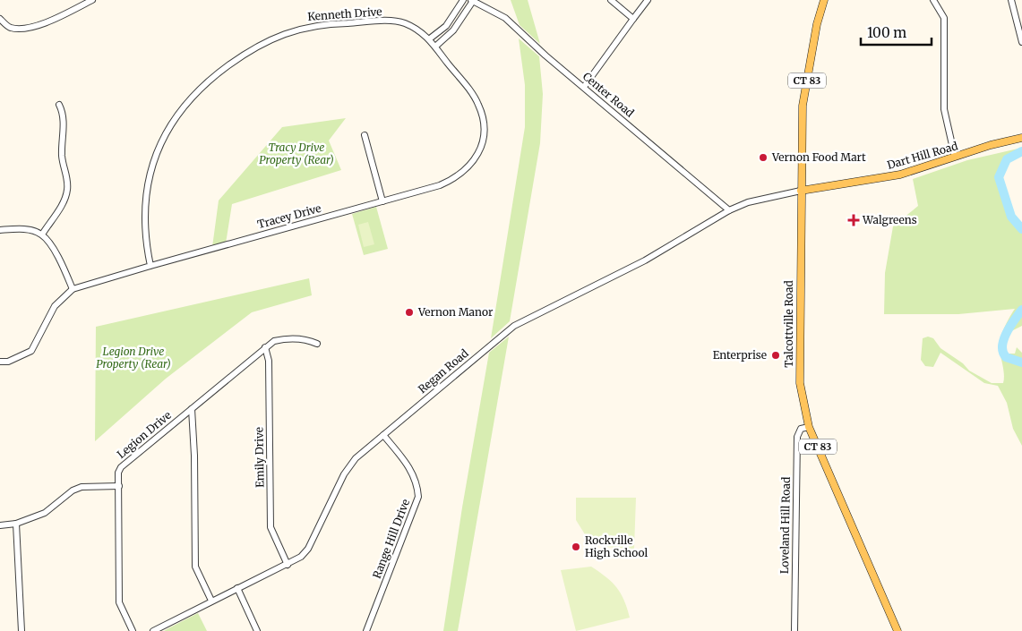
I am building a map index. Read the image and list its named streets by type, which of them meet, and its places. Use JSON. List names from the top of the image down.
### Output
{
  "streets": {
    "main road": ["CT 83", "Dart Hill Road", "Talcottville Road"],
    "street": [
      "Kenneth Drive",
      "Center Road",
      "Tracey Drive",
      "Regan Road",
      "Legion Drive",
      "Emily Drive",
      "Loveland Hill Road",
      "Range Hill Drive"
    ]
  },
  "crossings": [
    ["Kenneth Drive", "Tracey Drive"],
    ["Center Road", "Regan Road"],
    ["Dart Hill Road", "Talcottville Road"],
    ["Dart Hill Road", "Regan Road"],
    ["Talcottville Road", "Regan Road"],
    ["Talcottville Road", "Loveland Hill Road"],
    ["Regan Road", "Emily Drive"],
    ["Regan Road", "Range Hill Drive"],
    ["Legion Drive", "Emily Drive"]
  ],
  "parks": ["Tracy Drive Property (Rear)", "Legion Drive Property (Rear)"],
  "places": {
    "other": [
      "Vernon Food Mart",
      "Vernon Manor",
      "Enterprise",
      "Rockville High School"
    ],
    "health": ["Walgreens"]
  },
  "scale_bar": "100 m"
}
